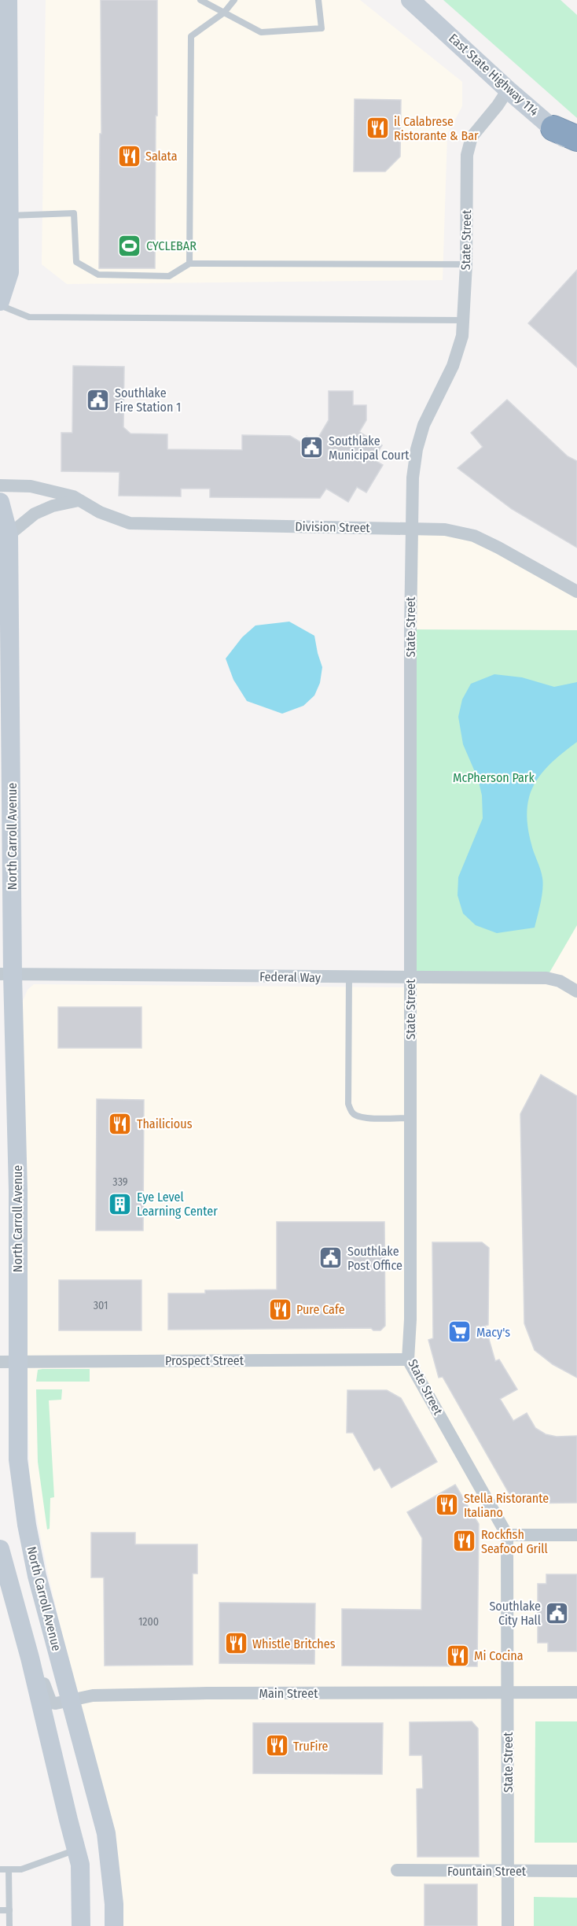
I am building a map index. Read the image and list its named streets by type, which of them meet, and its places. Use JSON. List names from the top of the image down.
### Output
{
  "streets": {
    "main road": ["East State Highway 114", "North Carroll Avenue"],
    "street": [
      "State Street",
      "Division Street",
      "Federal Way",
      "Prospect Street",
      "Main Street",
      "Fountain Street"
    ]
  },
  "crossings": [
    ["East State Highway 114", "State Street"],
    ["State Street", "Division Street"],
    ["State Street", "Federal Way"],
    ["State Street", "Prospect Street"],
    ["State Street", "Main Street"],
    ["State Street", "Fountain Street"],
    ["North Carroll Avenue", "Federal Way"],
    ["North Carroll Avenue", "Prospect Street"],
    ["North Carroll Avenue", "Main Street"]
  ],
  "parks": ["McPherson Park"],
  "places": {
    "restaurant": [
      "il Calabrese Ristorante & Bar",
      "Salata",
      "Thailicious",
      "Pure Cafe",
      "Stella Ristorante Italiano",
      "Rockfish Seafood Grill",
      "Whistle Britches",
      "Mi Cocina",
      "TruFire"
    ],
    "sports": ["CYCLEBAR"],
    "public building": [
      "Southlake Fire Station 1",
      "Southlake Municipal Court",
      "Southlake Post Office",
      "Southlake City Hall"
    ],
    "building": ["Eye Level Learning Center"],
    "supermarket": ["Macy's"]
  },
  "house_numbers": ["339", "301", "1200"]
}
